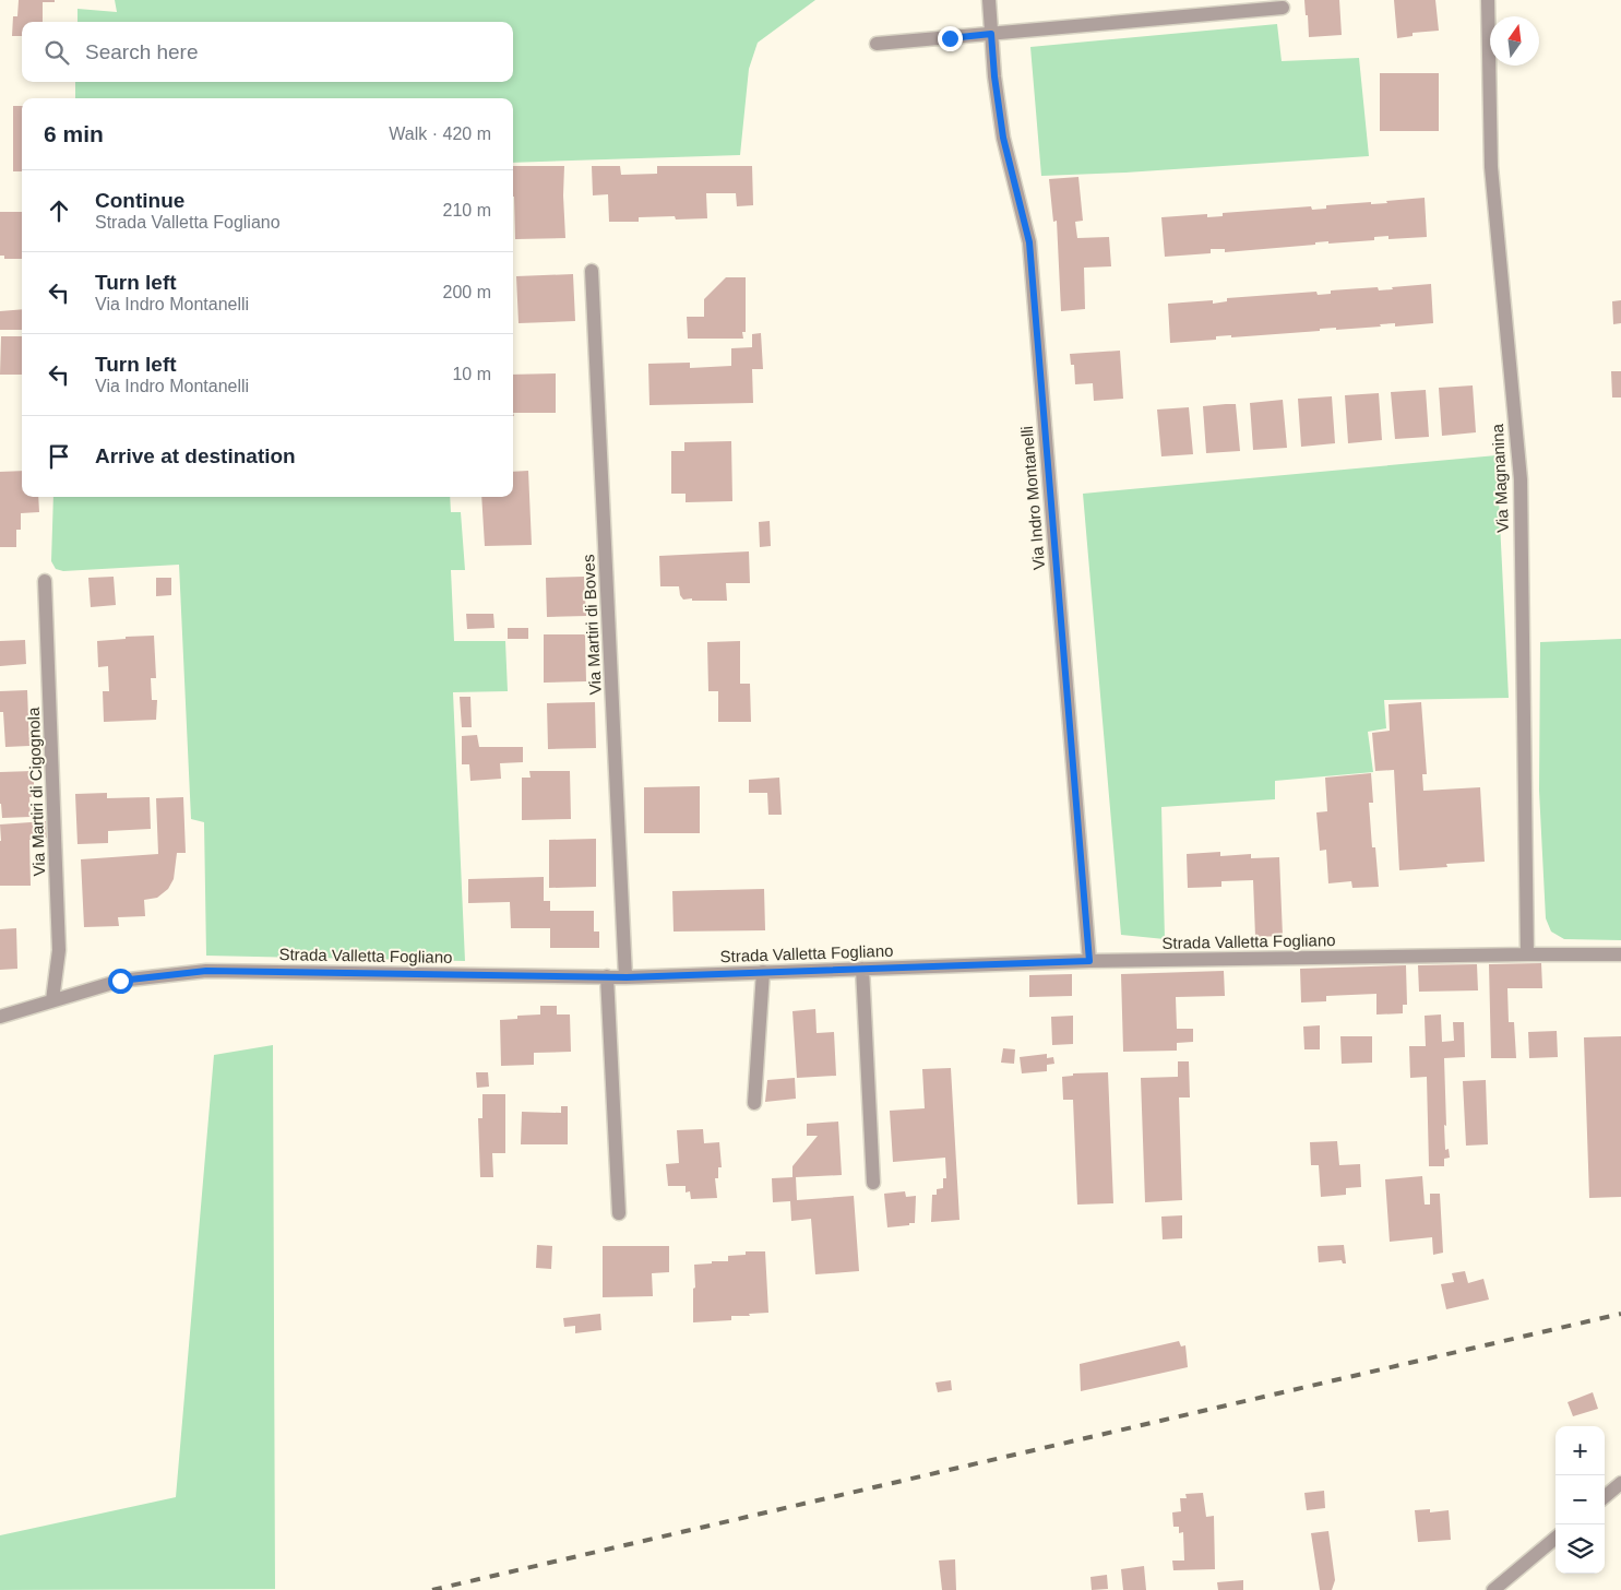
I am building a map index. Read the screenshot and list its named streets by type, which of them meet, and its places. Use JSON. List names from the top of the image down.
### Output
{
  "streets": {
    "street": [
      "Via Magnanina",
      "Via Indro Montanelli",
      "Via Martiri di Boves",
      "Via Martiri di Cigognola",
      "Strada Valletta Fogliano"
    ]
  },
  "crossings": [
    ["Via Magnanina", "Strada Valletta Fogliano"],
    ["Via Indro Montanelli", "Strada Valletta Fogliano"],
    ["Via Martiri di Boves", "Strada Valletta Fogliano"],
    ["Via Martiri di Cigognola", "Strada Valletta Fogliano"]
  ],
  "north": "top",
  "page": {
    "search": "Search here",
    "heading": ["6 min", "Walk · 420 m"],
    "list": [
      ["Continue", "Strada Valletta Fogliano", "210 m"],
      ["Turn left", "Via Indro Montanelli", "200 m"],
      ["Turn left", "Via Indro Montanelli", "10 m"],
      "Arrive at destination"
    ],
    "map_buttons": ["+", "−"]
  }
}
